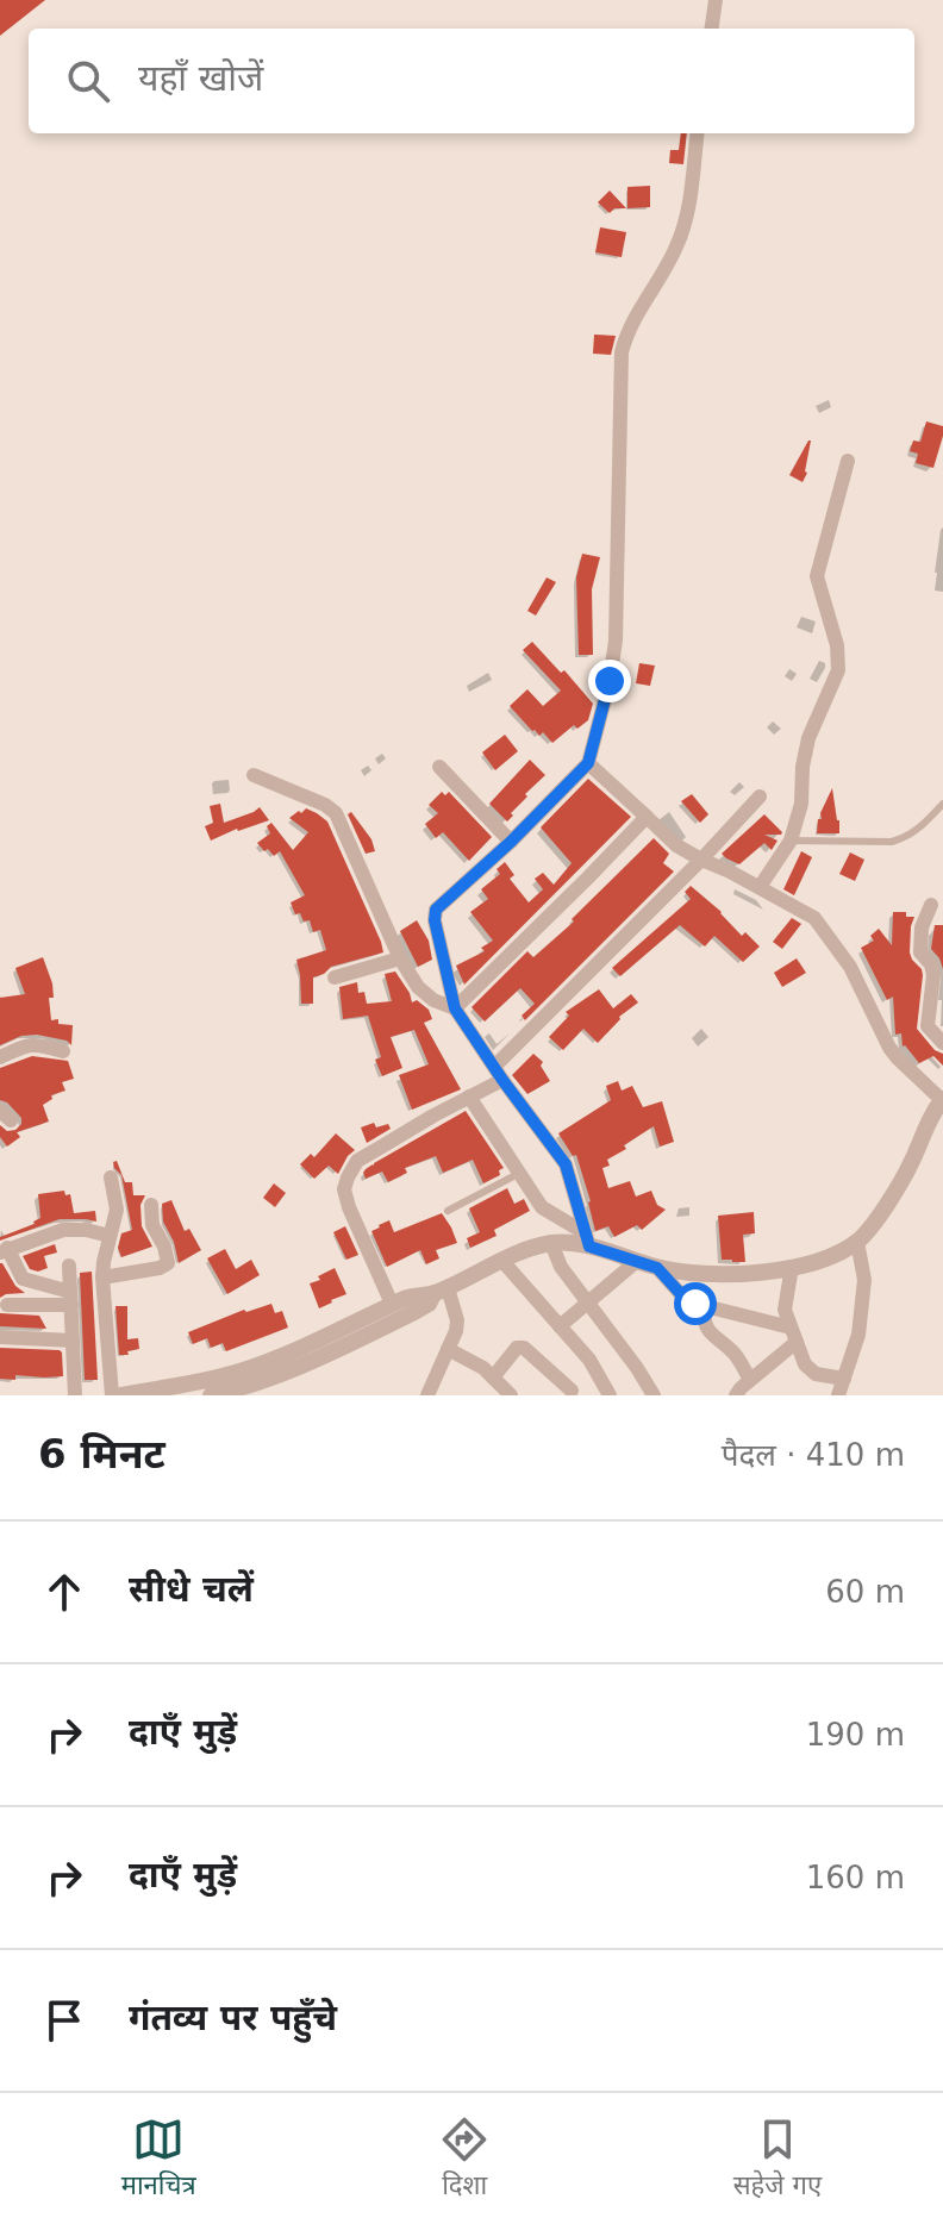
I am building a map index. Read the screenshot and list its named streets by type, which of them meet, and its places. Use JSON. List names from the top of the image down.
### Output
{
  "page": {
    "search": "यहाँ खोजें",
    "heading": ["6 मिनट", "पैदल · 410 m"],
    "list": [
      ["सीधे चलें", "60 m"],
      ["दाएँ मुड़ें", "190 m"],
      ["दाएँ मुड़ें", "160 m"],
      "गंतव्य पर पहुँचे"
    ],
    "nav": ["मानचित्र", "दिशा", "सहेजे गए"]
  }
}
